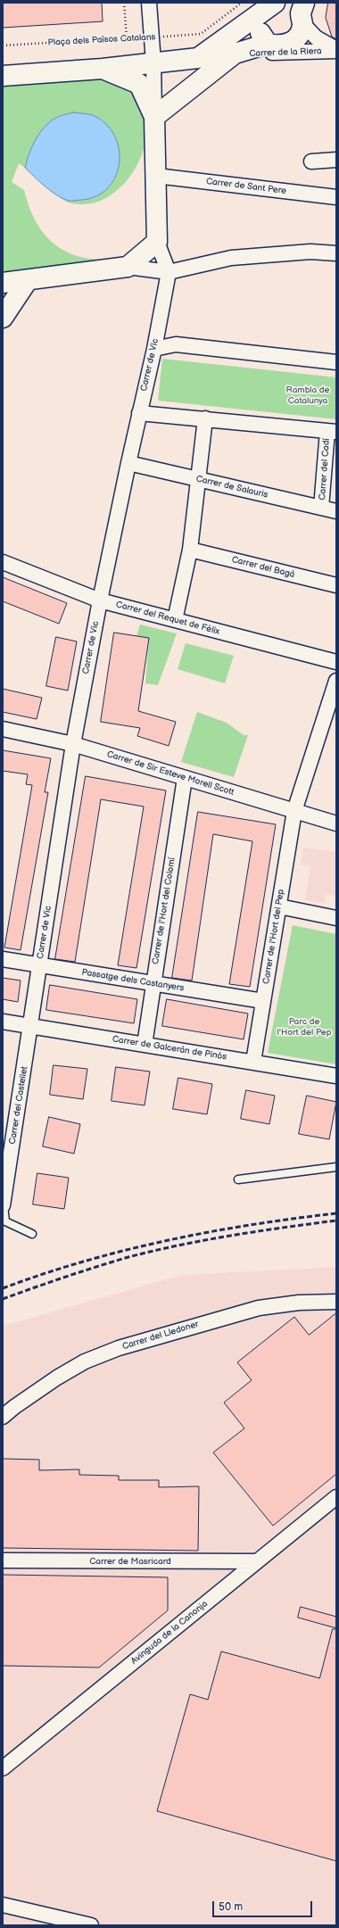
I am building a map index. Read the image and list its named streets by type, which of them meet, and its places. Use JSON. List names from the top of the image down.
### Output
{
  "streets": {
    "street": [
      "Carrer de la Riera",
      "Carrer de Sant Pere",
      "Carrer de Vic",
      "Carrer del Cadí",
      "Carrer de Salauris",
      "Carrer del Bagà",
      "Carrer del Requet de Fèlix",
      "Carrer de Sir Esteve Morell Scott",
      "Carrer de l'Hort del Colomí",
      "Carrer de l'Hort del Pep",
      "Passatge dels Castanyers",
      "Carrer de Galcerán de Pinós",
      "Carrer del Castellet",
      "Carrer del Lledoner",
      "Carrer de Masricard",
      "Avinguda de la Canonja"
    ],
    "path": ["Plaça dels Països Catalans"]
  },
  "crossings": [
    ["Carrer de Vic", "Carrer de Salauris"],
    ["Carrer de Vic", "Carrer del Requet de Fèlix"],
    ["Carrer de Vic", "Carrer de Sir Esteve Morell Scott"],
    ["Carrer de Vic", "Passatge dels Castanyers"],
    ["Carrer de Vic", "Carrer de Galcerán de Pinós"],
    ["Carrer de Vic", "Carrer del Castellet"],
    ["Carrer del Cadí", "Carrer de Salauris"],
    ["Carrer de Sir Esteve Morell Scott", "Carrer de l'Hort del Colomí"],
    ["Carrer de Sir Esteve Morell Scott", "Carrer de l'Hort del Pep"],
    ["Carrer de l'Hort del Colomí", "Passatge dels Castanyers"],
    ["Carrer de l'Hort del Colomí", "Carrer de Galcerán de Pinós"],
    ["Carrer de l'Hort del Pep", "Passatge dels Castanyers"],
    ["Carrer de l'Hort del Pep", "Carrer de Galcerán de Pinós"],
    ["Carrer de Galcerán de Pinós", "Carrer del Castellet"],
    ["Carrer de Masricard", "Avinguda de la Canonja"]
  ],
  "parks": ["Rambla de Catalunya", "Parc de l'Hort del Pep"],
  "scale_bar": "50 m"
}
